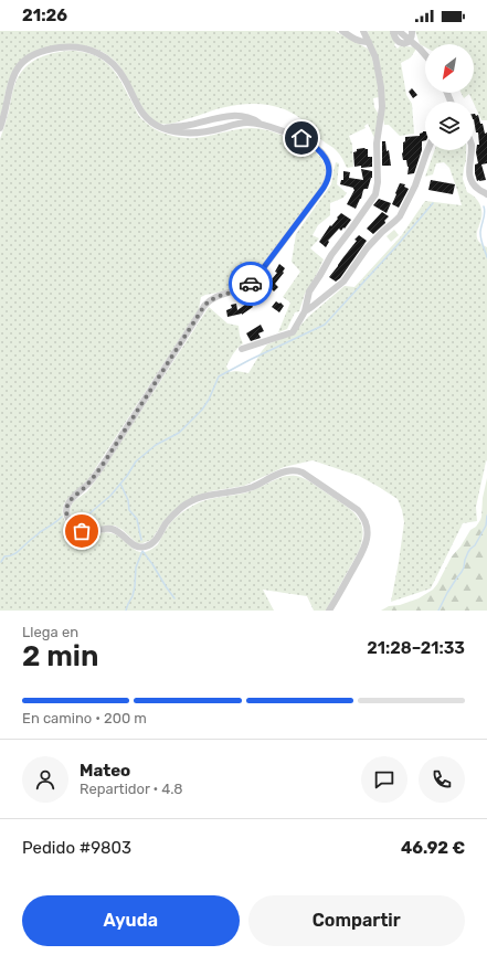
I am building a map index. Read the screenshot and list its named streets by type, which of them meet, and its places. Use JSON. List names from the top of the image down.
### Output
{
  "north": "bottom left",
  "page": {
    "status": "21:26",
    "heading": ["2 min", "Llega en", "21:28–21:33"],
    "panel": [
      "Mateo",
      "Repartidor · 4.8",
      "Pedido #9803",
      "46.92 €"
    ],
    "bar": "En camino · 200 m",
    "buttons": ["Ayuda", "Compartir"]
  }
}
